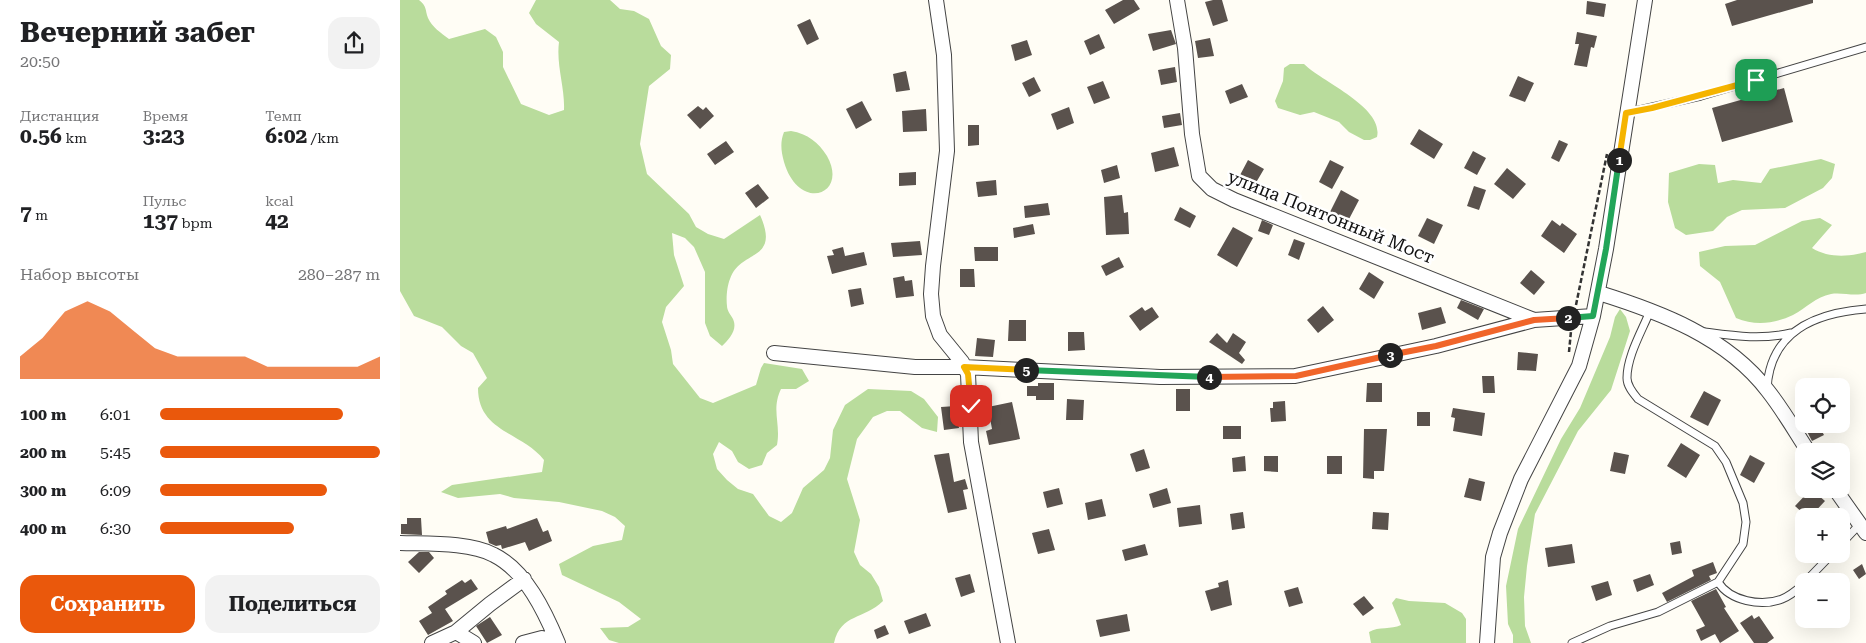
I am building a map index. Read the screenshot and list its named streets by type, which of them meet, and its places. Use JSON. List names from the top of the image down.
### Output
{
  "streets": {
    "street": ["улица Понтонный Мост"]
  },
  "page": {
    "heading": ["Вечерний забег", "20:50"],
    "stats": [
      ["Дистанция", "0.56 km"],
      ["Время", "3:23"],
      ["Темп", "6:02 /km"],
      ["7 m"],
      ["Пульс", "137 bpm"],
      ["kcal", "42"]
    ],
    "pins": [
      "1",
      "2",
      "3",
      "5",
      "4"
    ],
    "chart": ["Набор высоты", "280–287 m"],
    "map_buttons": ["+", "−"],
    "list": [
      {
        "name": "100 m",
        "note": "6:01"
      },
      {
        "name": "200 m",
        "note": "5:45"
      },
      {
        "name": "300 m",
        "note": "6:09"
      },
      {
        "name": "400 m",
        "note": "6:30"
      }
    ],
    "buttons": ["Сохранить", "Поделиться"]
  }
}
